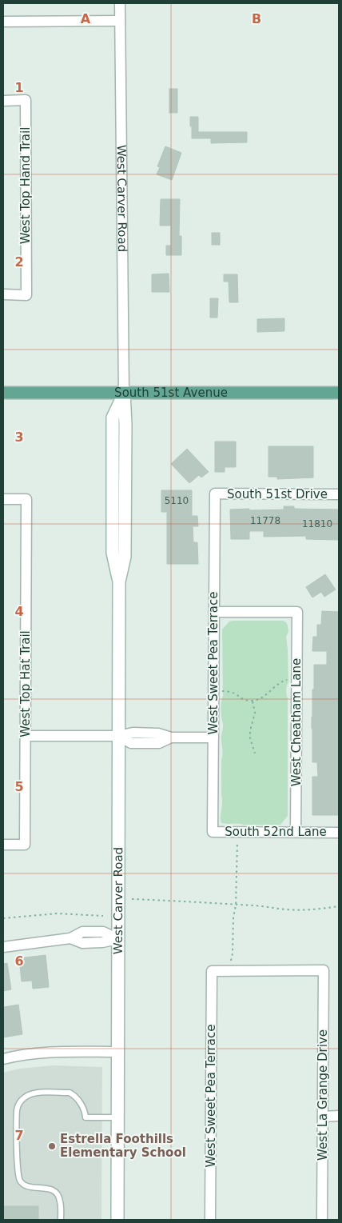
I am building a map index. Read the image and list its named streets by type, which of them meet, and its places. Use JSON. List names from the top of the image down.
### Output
{
  "streets": {
    "main road": ["South 51st Avenue"],
    "street": [
      "West Top Hand Trail",
      "West Carver Road",
      "South 51st Drive",
      "West Sweet Pea Terrace",
      "West Top Hat Trail",
      "West Cheatham Lane",
      "South 52nd Lane",
      "West La Grange Drive"
    ]
  },
  "crossings": [
    ["West Carver Road", "South 51st Avenue"],
    ["South 51st Drive", "West Sweet Pea Terrace"],
    ["West Sweet Pea Terrace", "West Cheatham Lane"],
    ["West Sweet Pea Terrace", "South 52nd Lane"],
    ["West Sweet Pea Terrace", "West La Grange Drive"],
    ["West Cheatham Lane", "South 52nd Lane"]
  ],
  "places": ["Estrella Foothills Elementary School"],
  "house_numbers": ["5110", "11778", "11810"],
  "grid": {
    "columns": ["A", "B"],
    "rows": [
      "1",
      "2",
      "3",
      "4",
      "5",
      "6",
      "7"
    ]
  }
}
